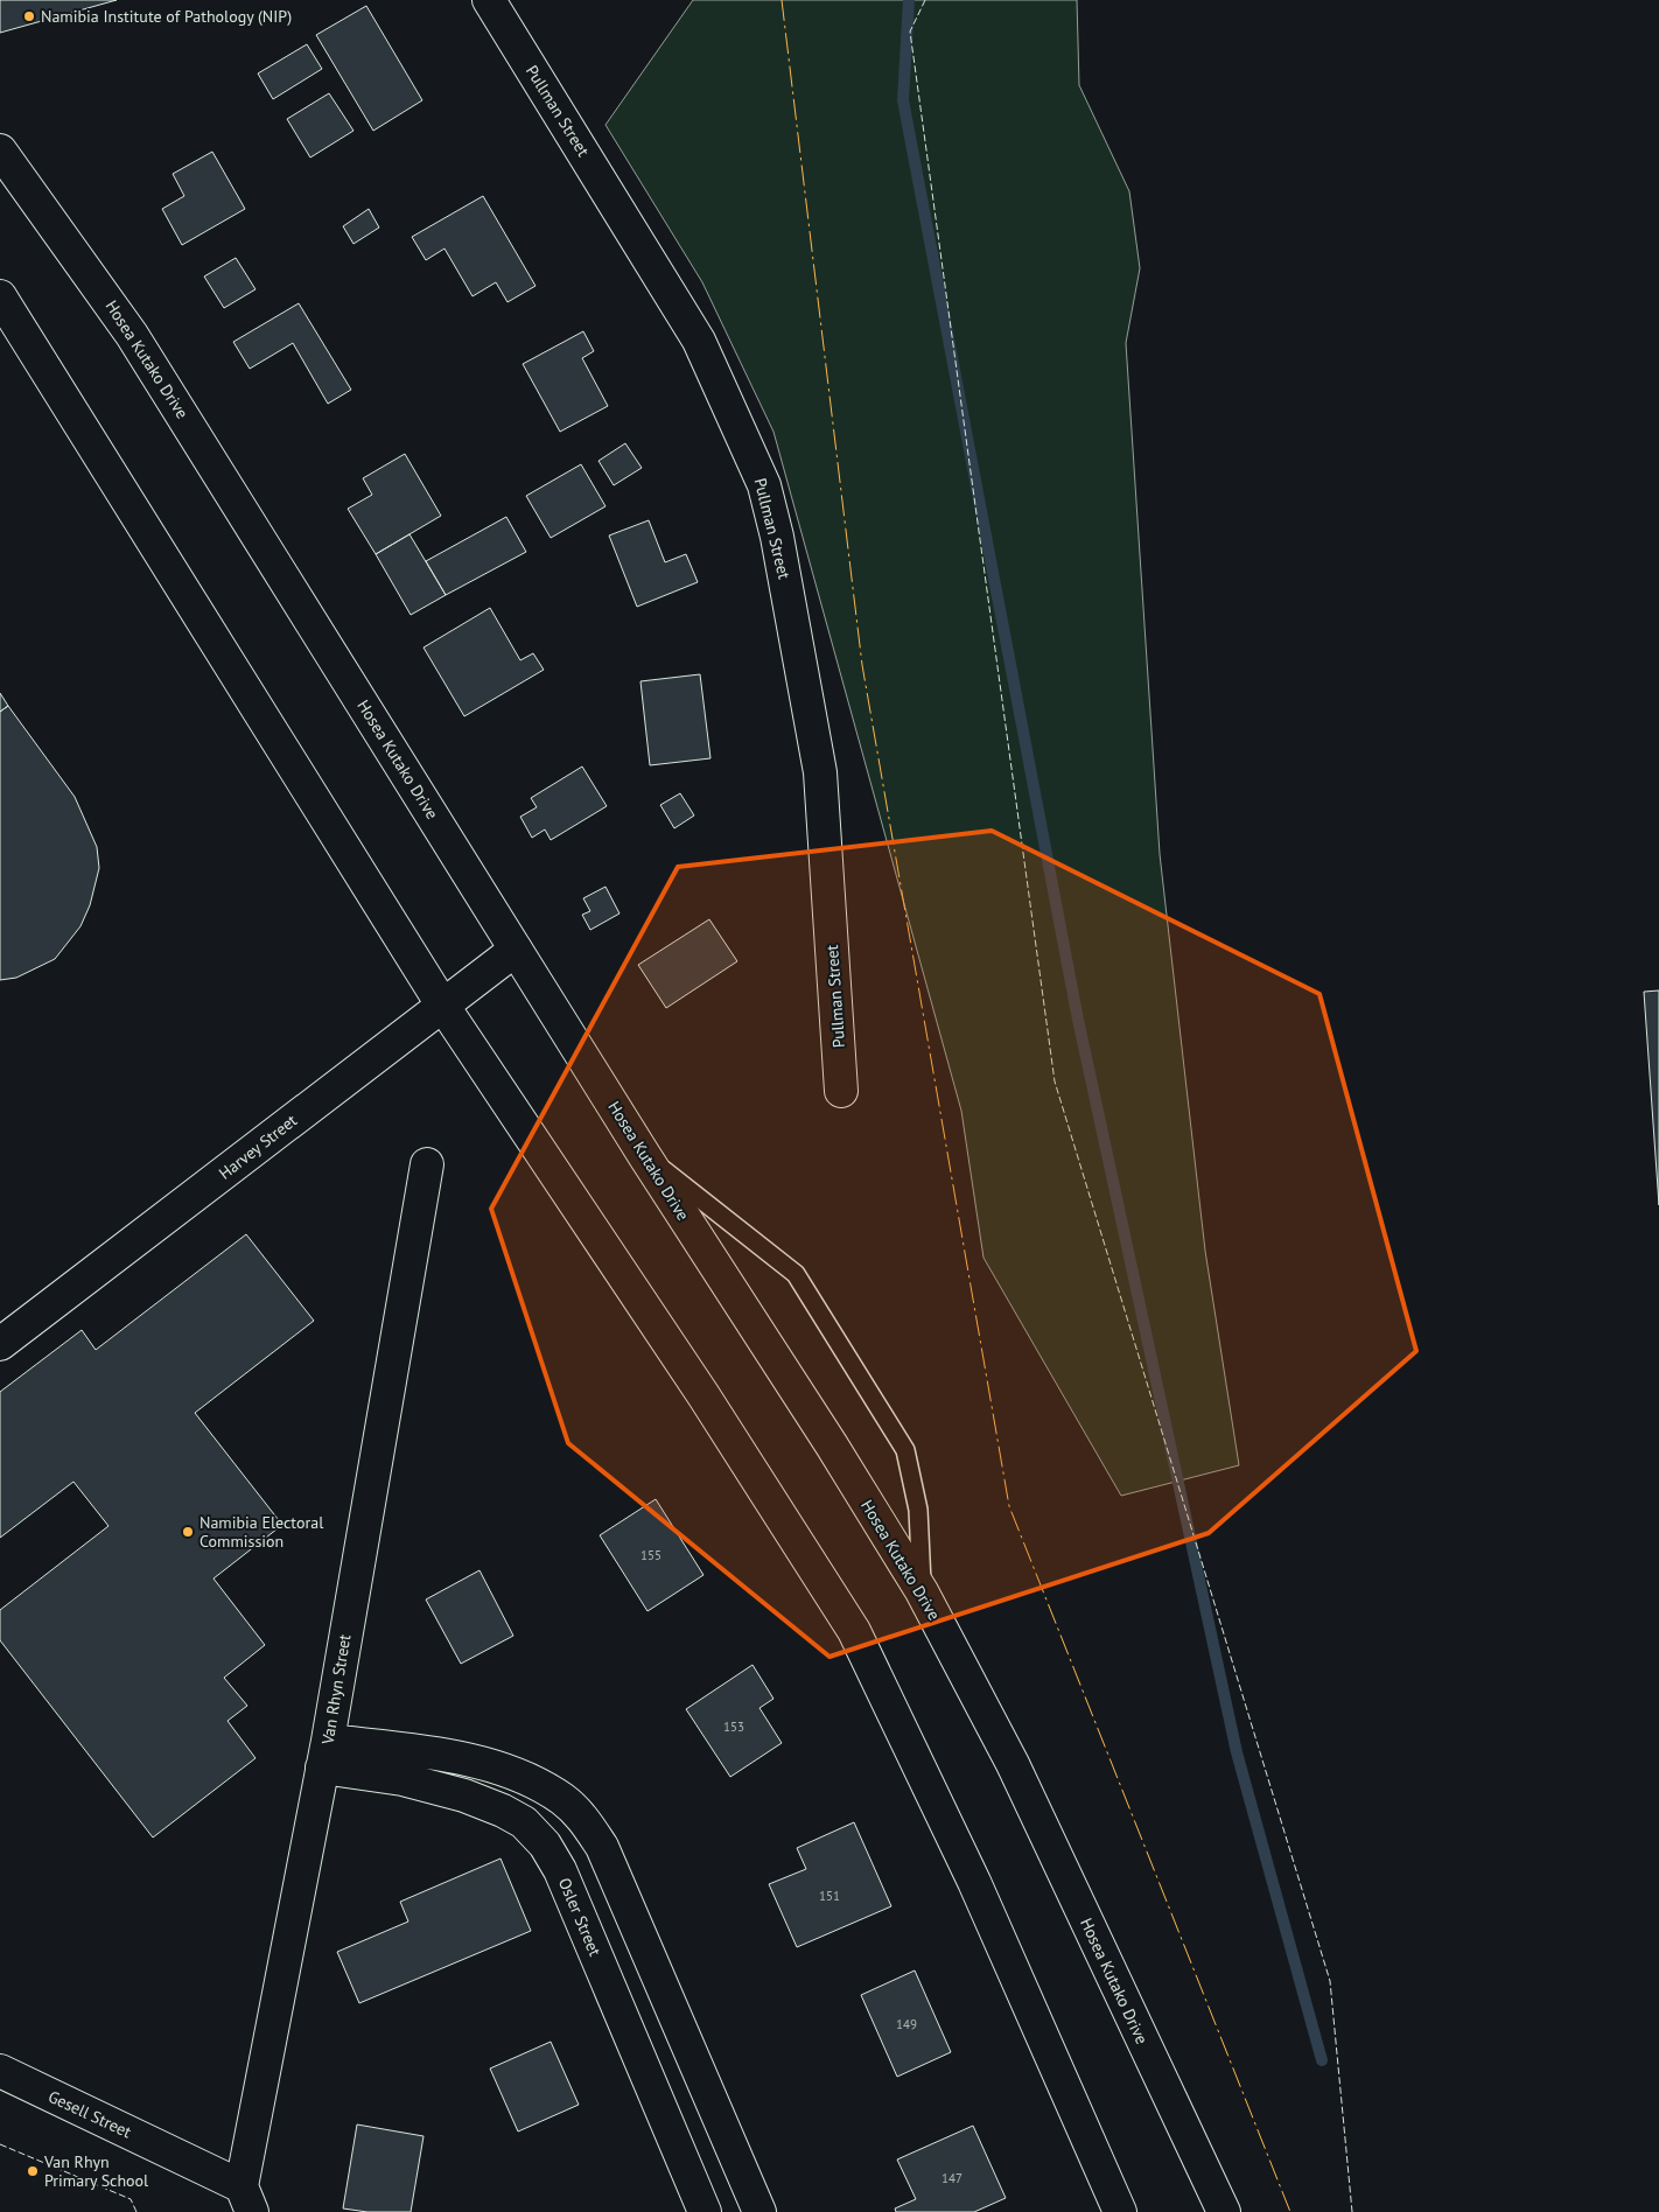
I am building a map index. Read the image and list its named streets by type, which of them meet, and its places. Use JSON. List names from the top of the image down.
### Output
{
  "streets": {
    "main road": [
      "Pullman Street",
      "Hosea Kutako Drive",
      "Harvey Street",
      "Van Rhyn Street",
      "Osler Street",
      "Gesell Street"
    ]
  },
  "crossings": [
    ["Hosea Kutako Drive", "Harvey Street"],
    ["Van Rhyn Street", "Osler Street"],
    ["Van Rhyn Street", "Gesell Street"]
  ],
  "places": ["Namibia Institute of Pathology (NIP)", "Namibia Electoral Commission", "Van Rhyn Primary School"],
  "house_numbers": [
    "155",
    "153",
    "151",
    "149",
    "147"
  ]
}
